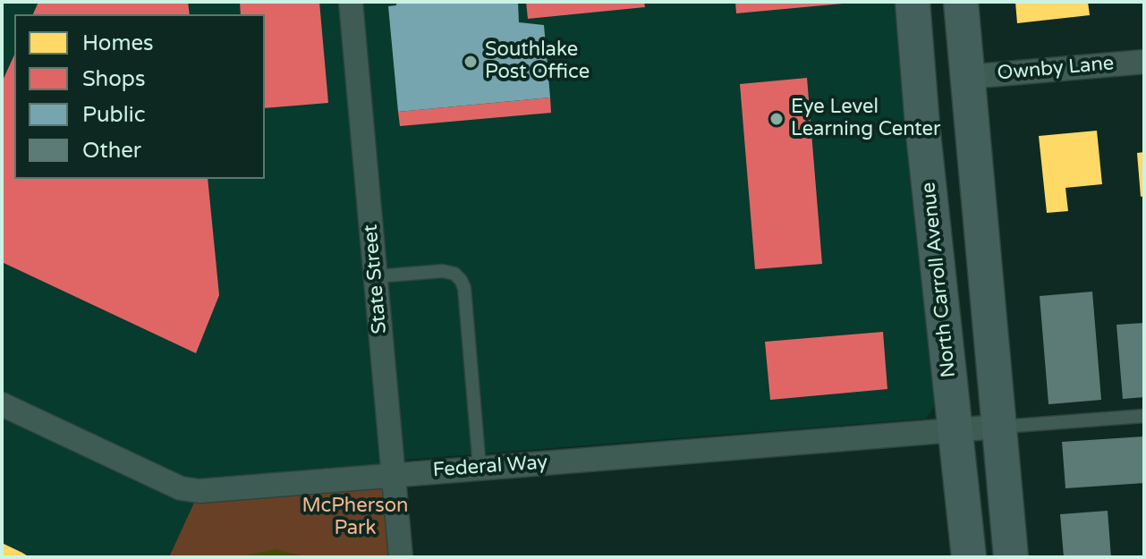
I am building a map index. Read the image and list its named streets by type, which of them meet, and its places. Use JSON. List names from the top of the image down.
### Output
{
  "streets": {
    "main road": ["North Carroll Avenue"],
    "street": ["Ownby Lane", "State Street", "Federal Way"]
  },
  "crossings": [
    ["State Street", "Federal Way"],
    ["North Carroll Avenue", "Federal Way"]
  ],
  "parks": ["McPherson Park"],
  "places": ["Southlake Post Office", "Eye Level Learning Center"],
  "legend": [
    "Homes",
    "Shops",
    "Public",
    "Other"
  ]
}
